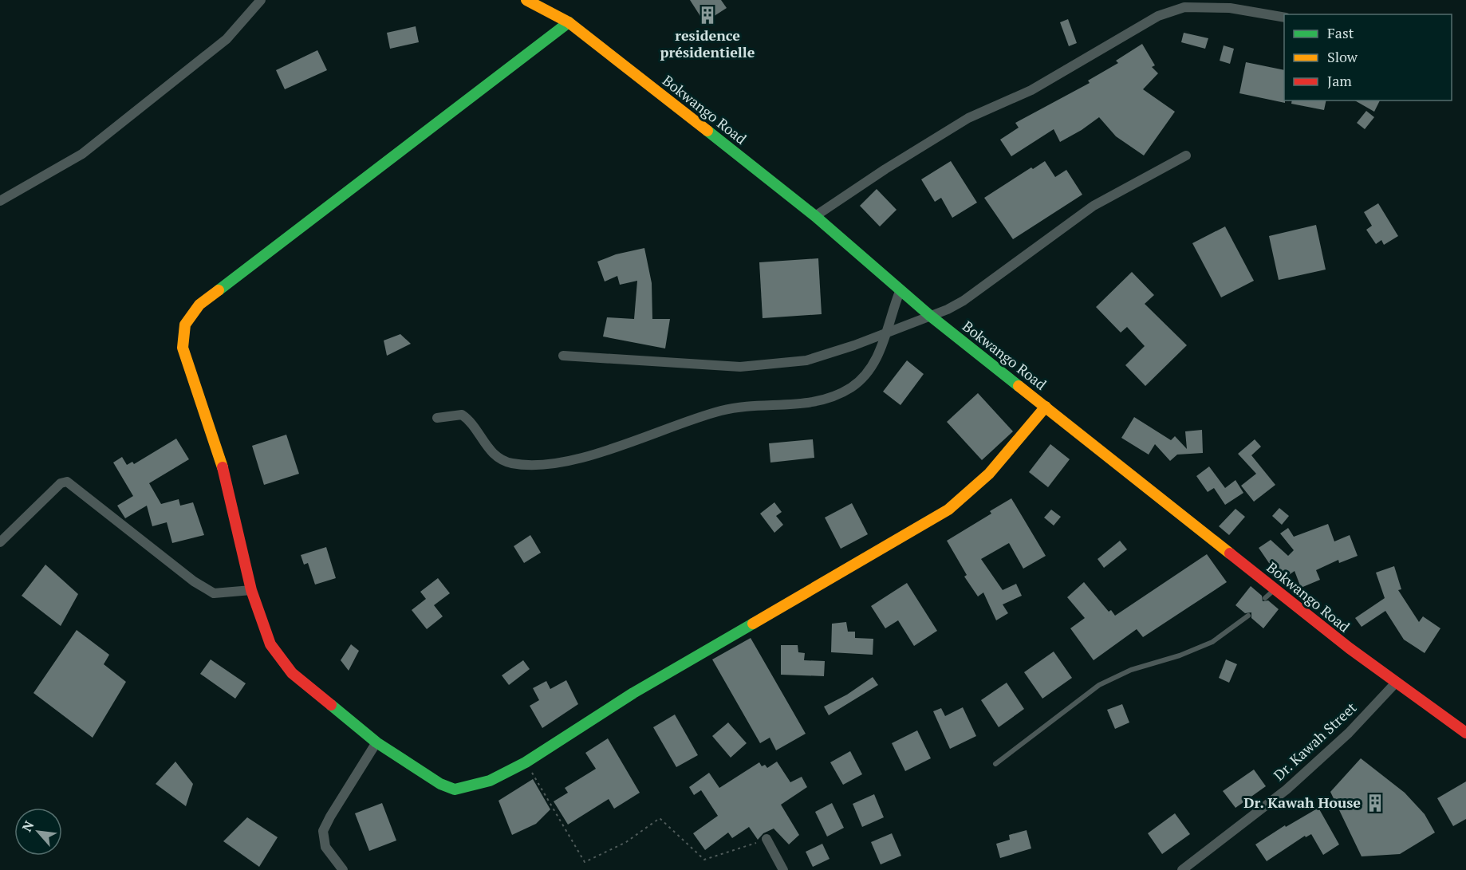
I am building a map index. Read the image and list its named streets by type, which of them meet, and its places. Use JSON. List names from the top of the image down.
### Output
{
  "streets": {
    "street": ["Bokwango Road", "Dr. Kawah Street"]
  },
  "crossings": [
    ["Bokwango Road", "Dr. Kawah Street"]
  ],
  "places": {
    "building": ["residence présidentielle", "Dr. Kawah House"]
  },
  "legend": ["Fast", "Slow", "Jam"],
  "north": "top left"
}
